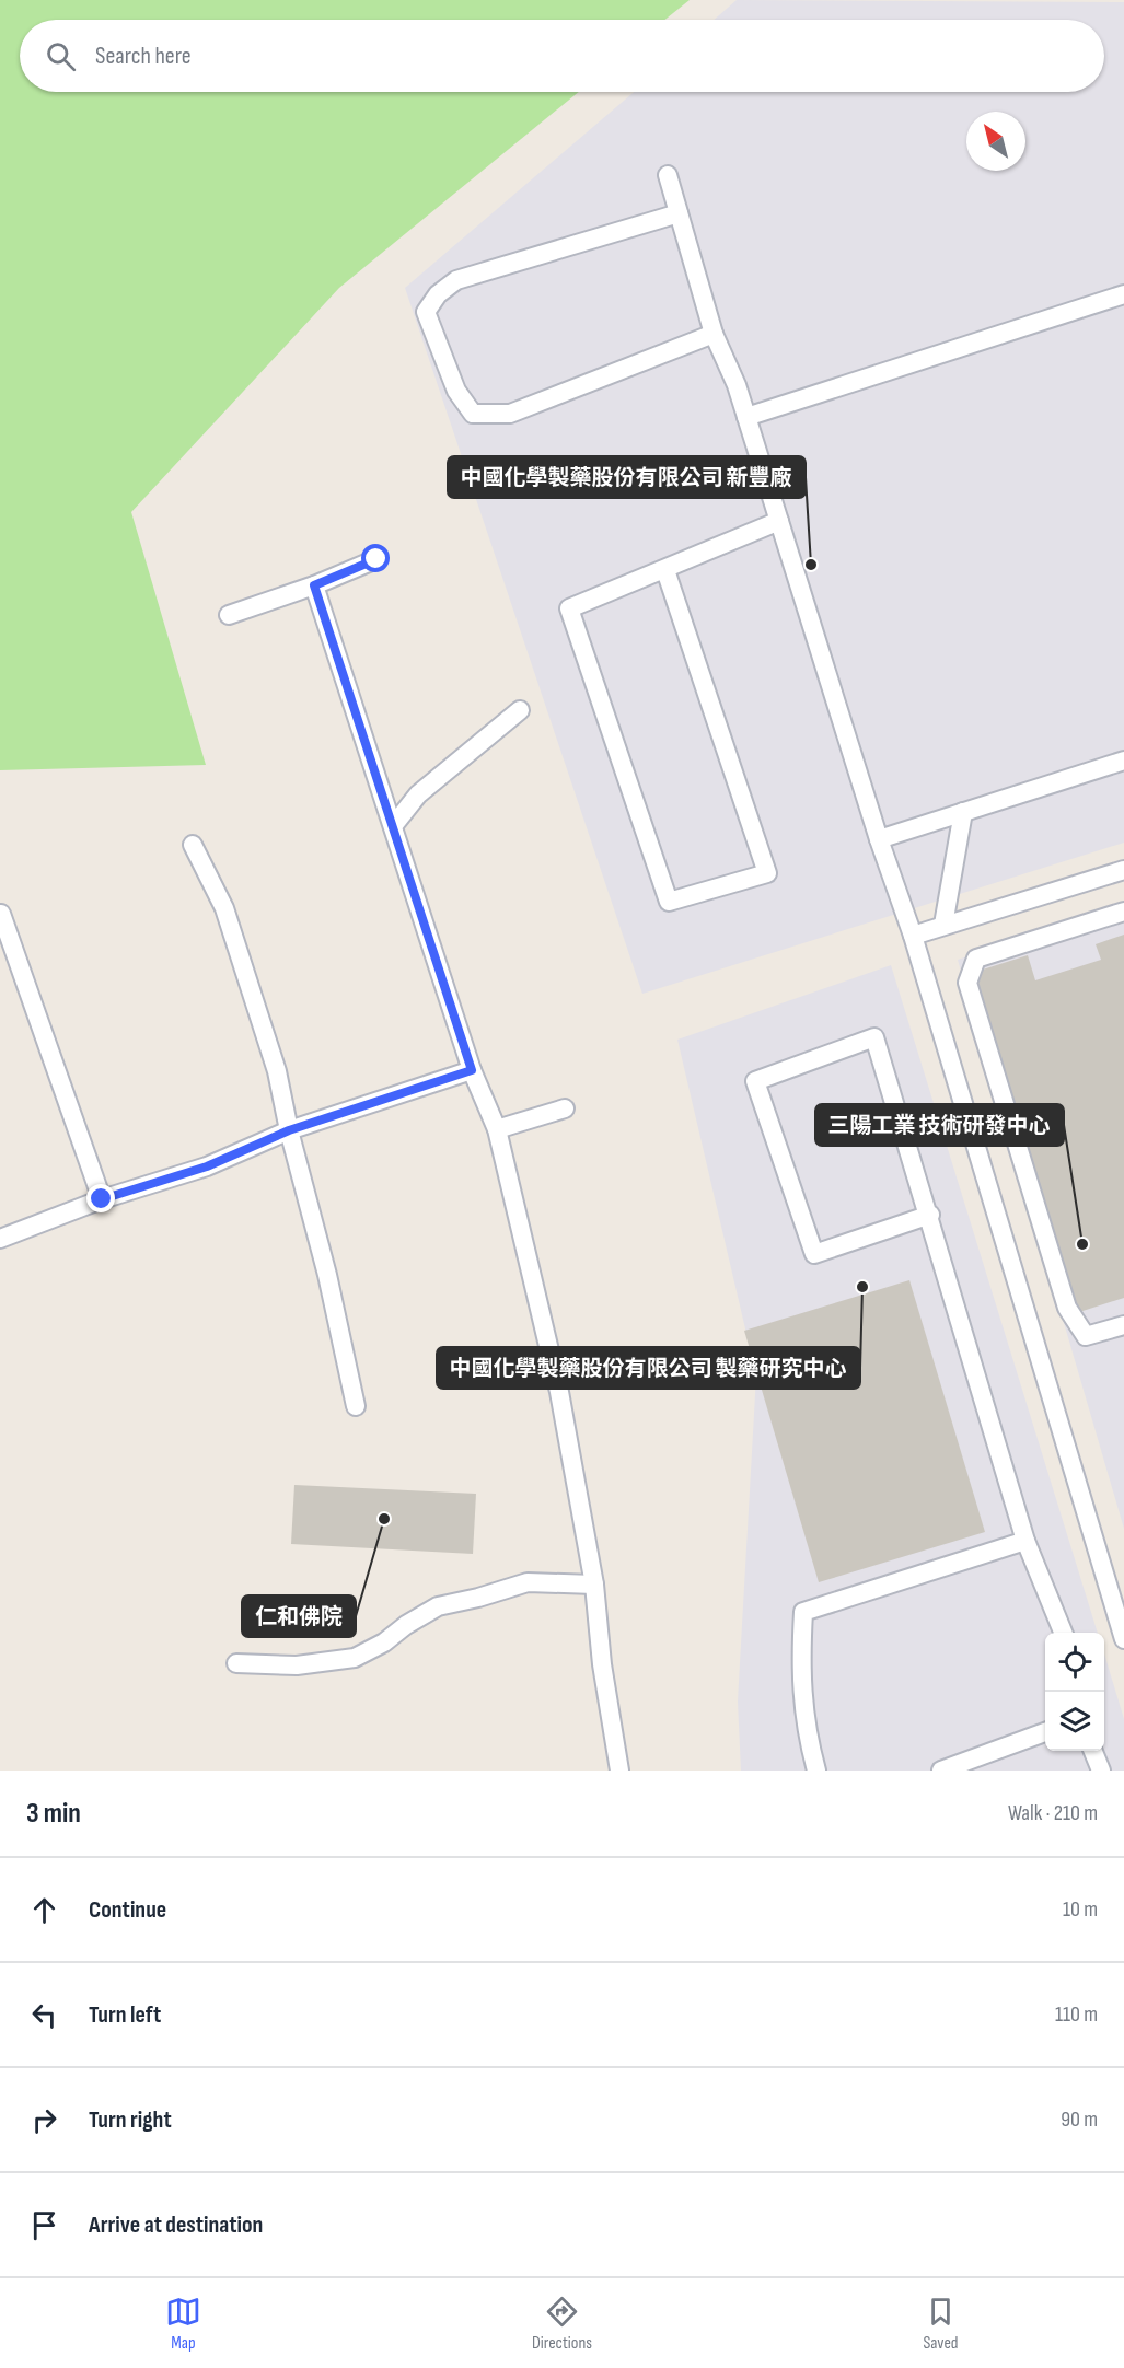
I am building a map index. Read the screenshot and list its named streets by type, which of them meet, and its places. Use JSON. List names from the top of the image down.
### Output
{
  "places": [
    "中國化學製藥股份有限公司 新豐廠",
    "三陽工業 技術研發中心",
    "中國化學製藥股份有限公司 製藥研究中心",
    "仁和佛院"
  ],
  "north": "top left",
  "page": {
    "search": "Search here",
    "heading": ["3 min", "Walk · 210 m"],
    "list": [
      ["Continue", "10 m"],
      ["Turn left", "110 m"],
      ["Turn right", "90 m"],
      "Arrive at destination"
    ],
    "nav": ["Map", "Directions", "Saved"]
  }
}
